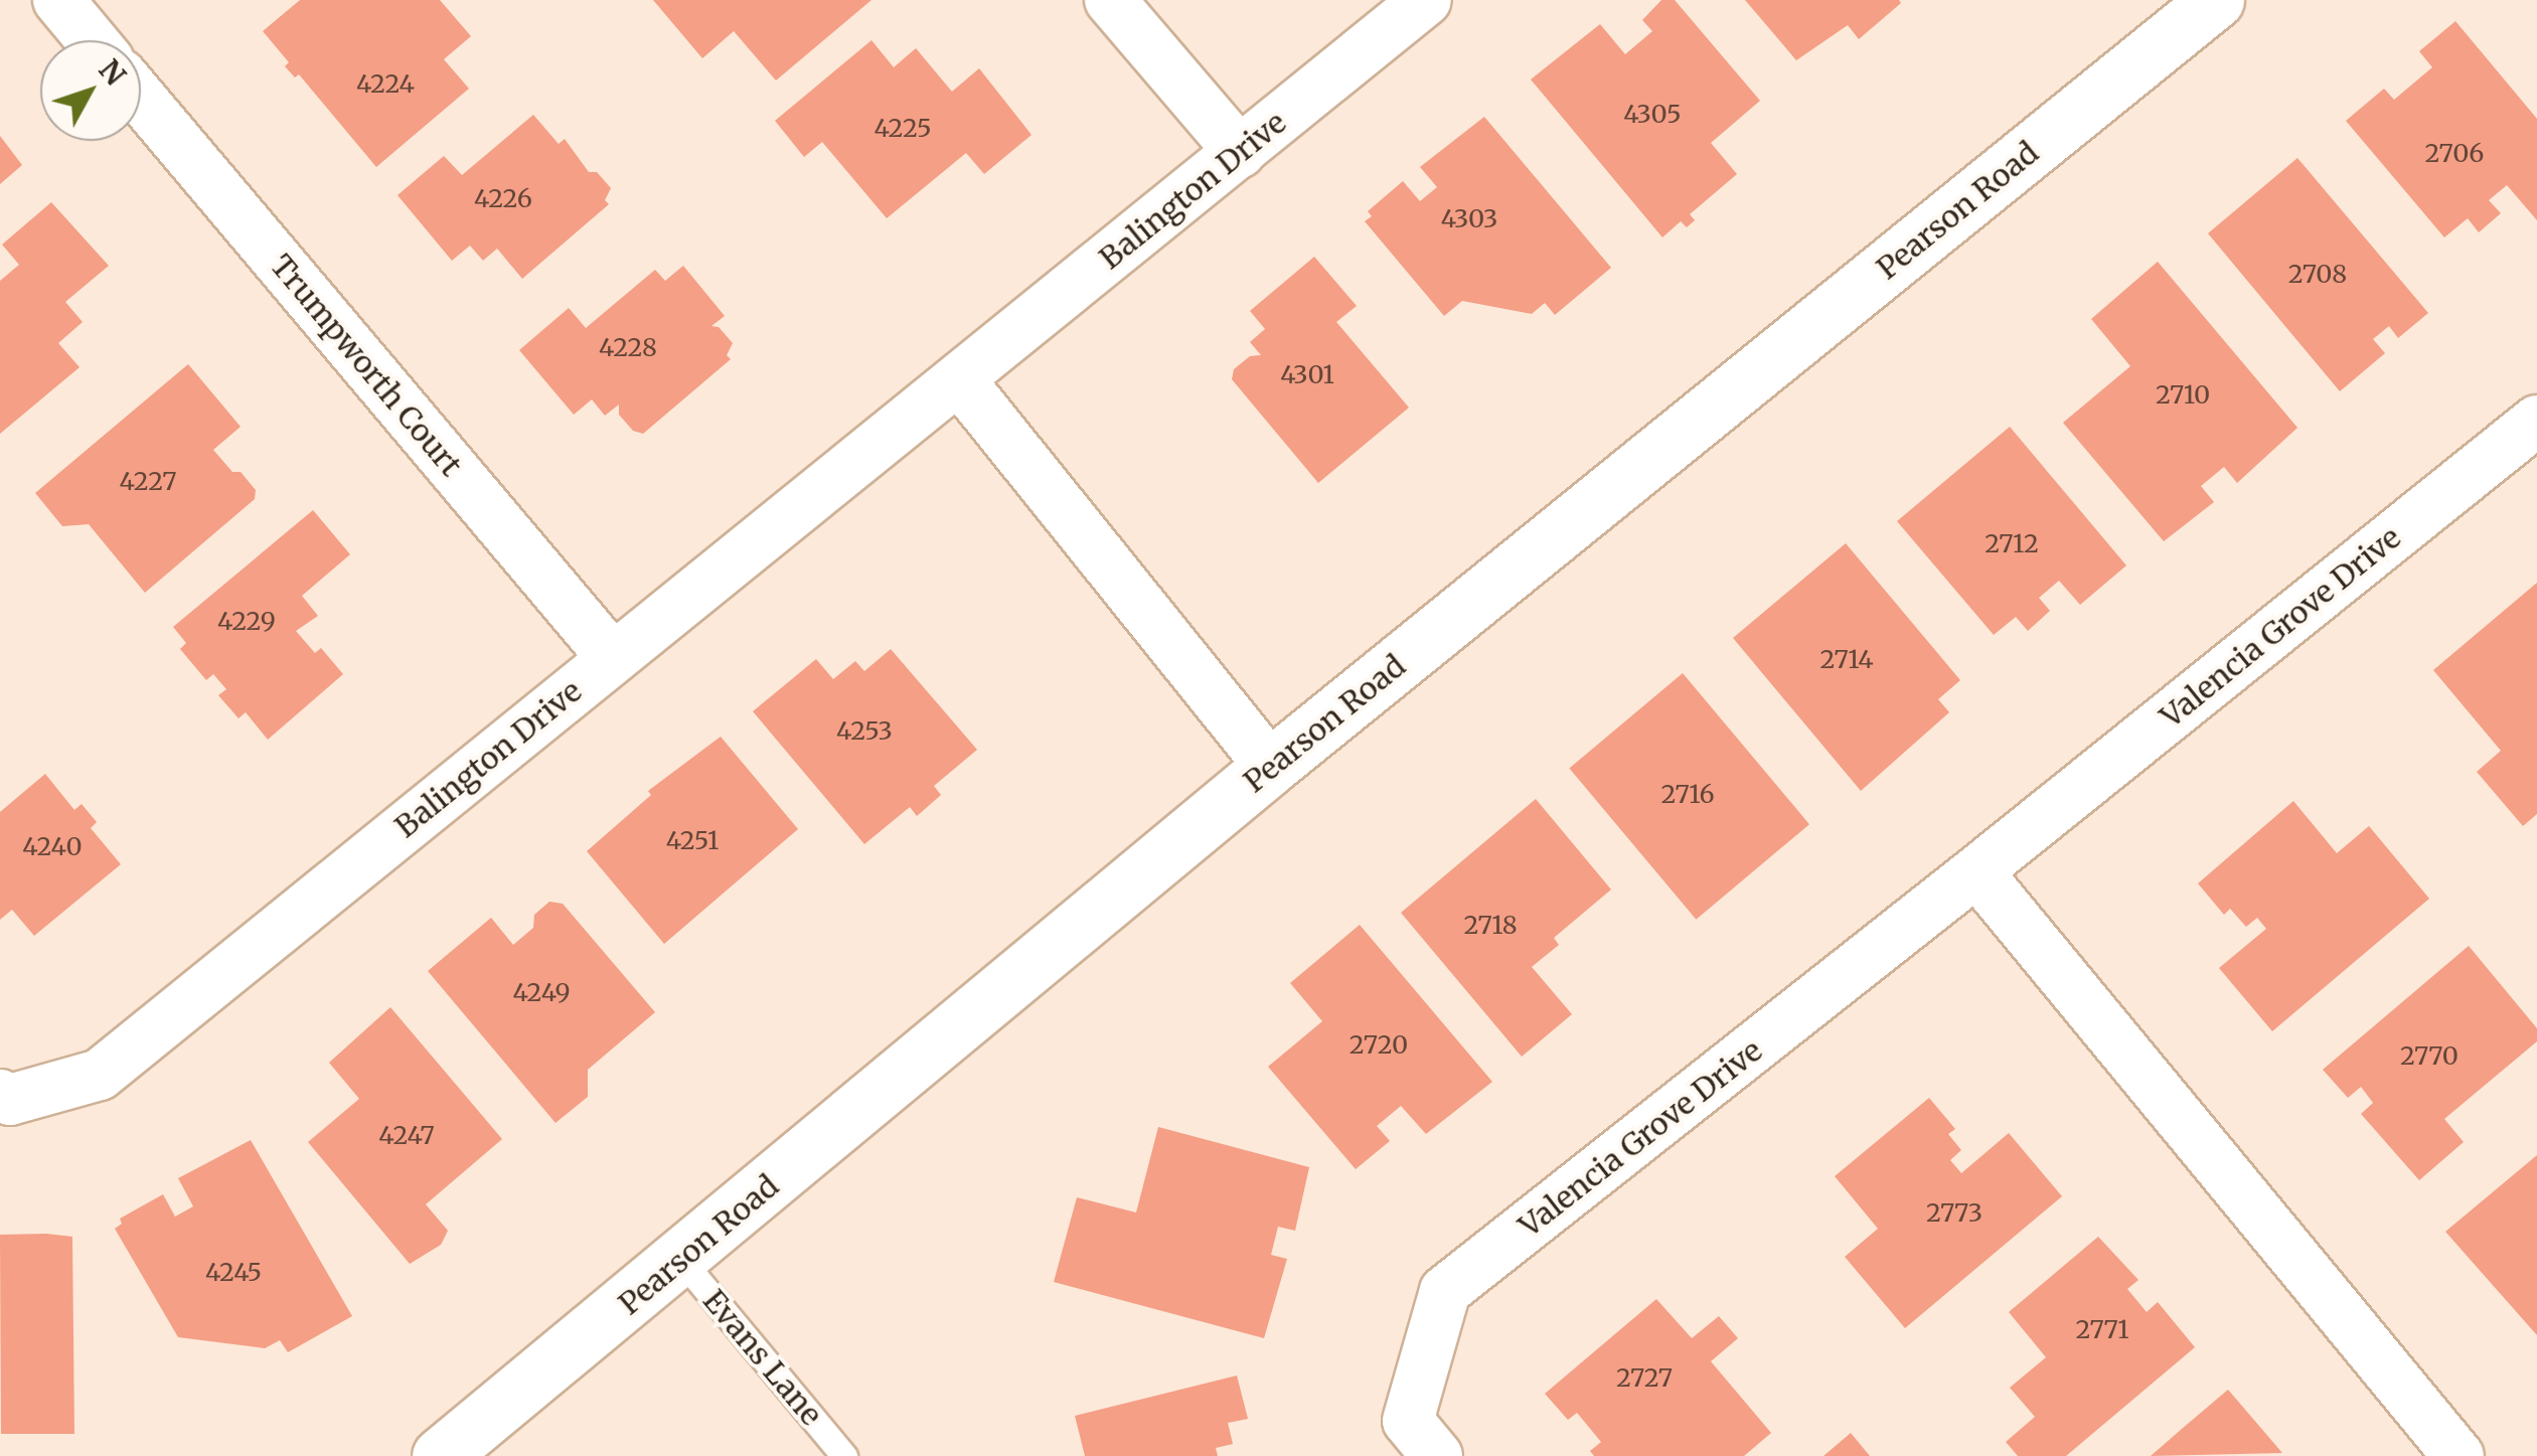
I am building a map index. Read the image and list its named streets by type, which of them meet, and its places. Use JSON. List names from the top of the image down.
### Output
{
  "streets": {
    "street": [
      "Balington Drive",
      "Pearson Road",
      "Trumpworth Court",
      "Valencia Grove Drive"
    ],
    "lane": ["Evans Lane"]
  },
  "crossings": [
    ["Balington Drive", "Trumpworth Court"],
    ["Pearson Road", "Evans Lane"]
  ],
  "house_numbers": [
    "4224",
    "4305",
    "4225",
    "2706",
    "4226",
    "4303",
    "2708",
    "4228",
    "4301",
    "2710",
    "4227",
    "2712",
    "4229",
    "2714",
    "4253",
    "2716",
    "4251",
    "4240",
    "2718",
    "4249",
    "2720",
    "2770",
    "4247",
    "2773",
    "4245",
    "2771",
    "2727"
  ],
  "north": "top right"
}
